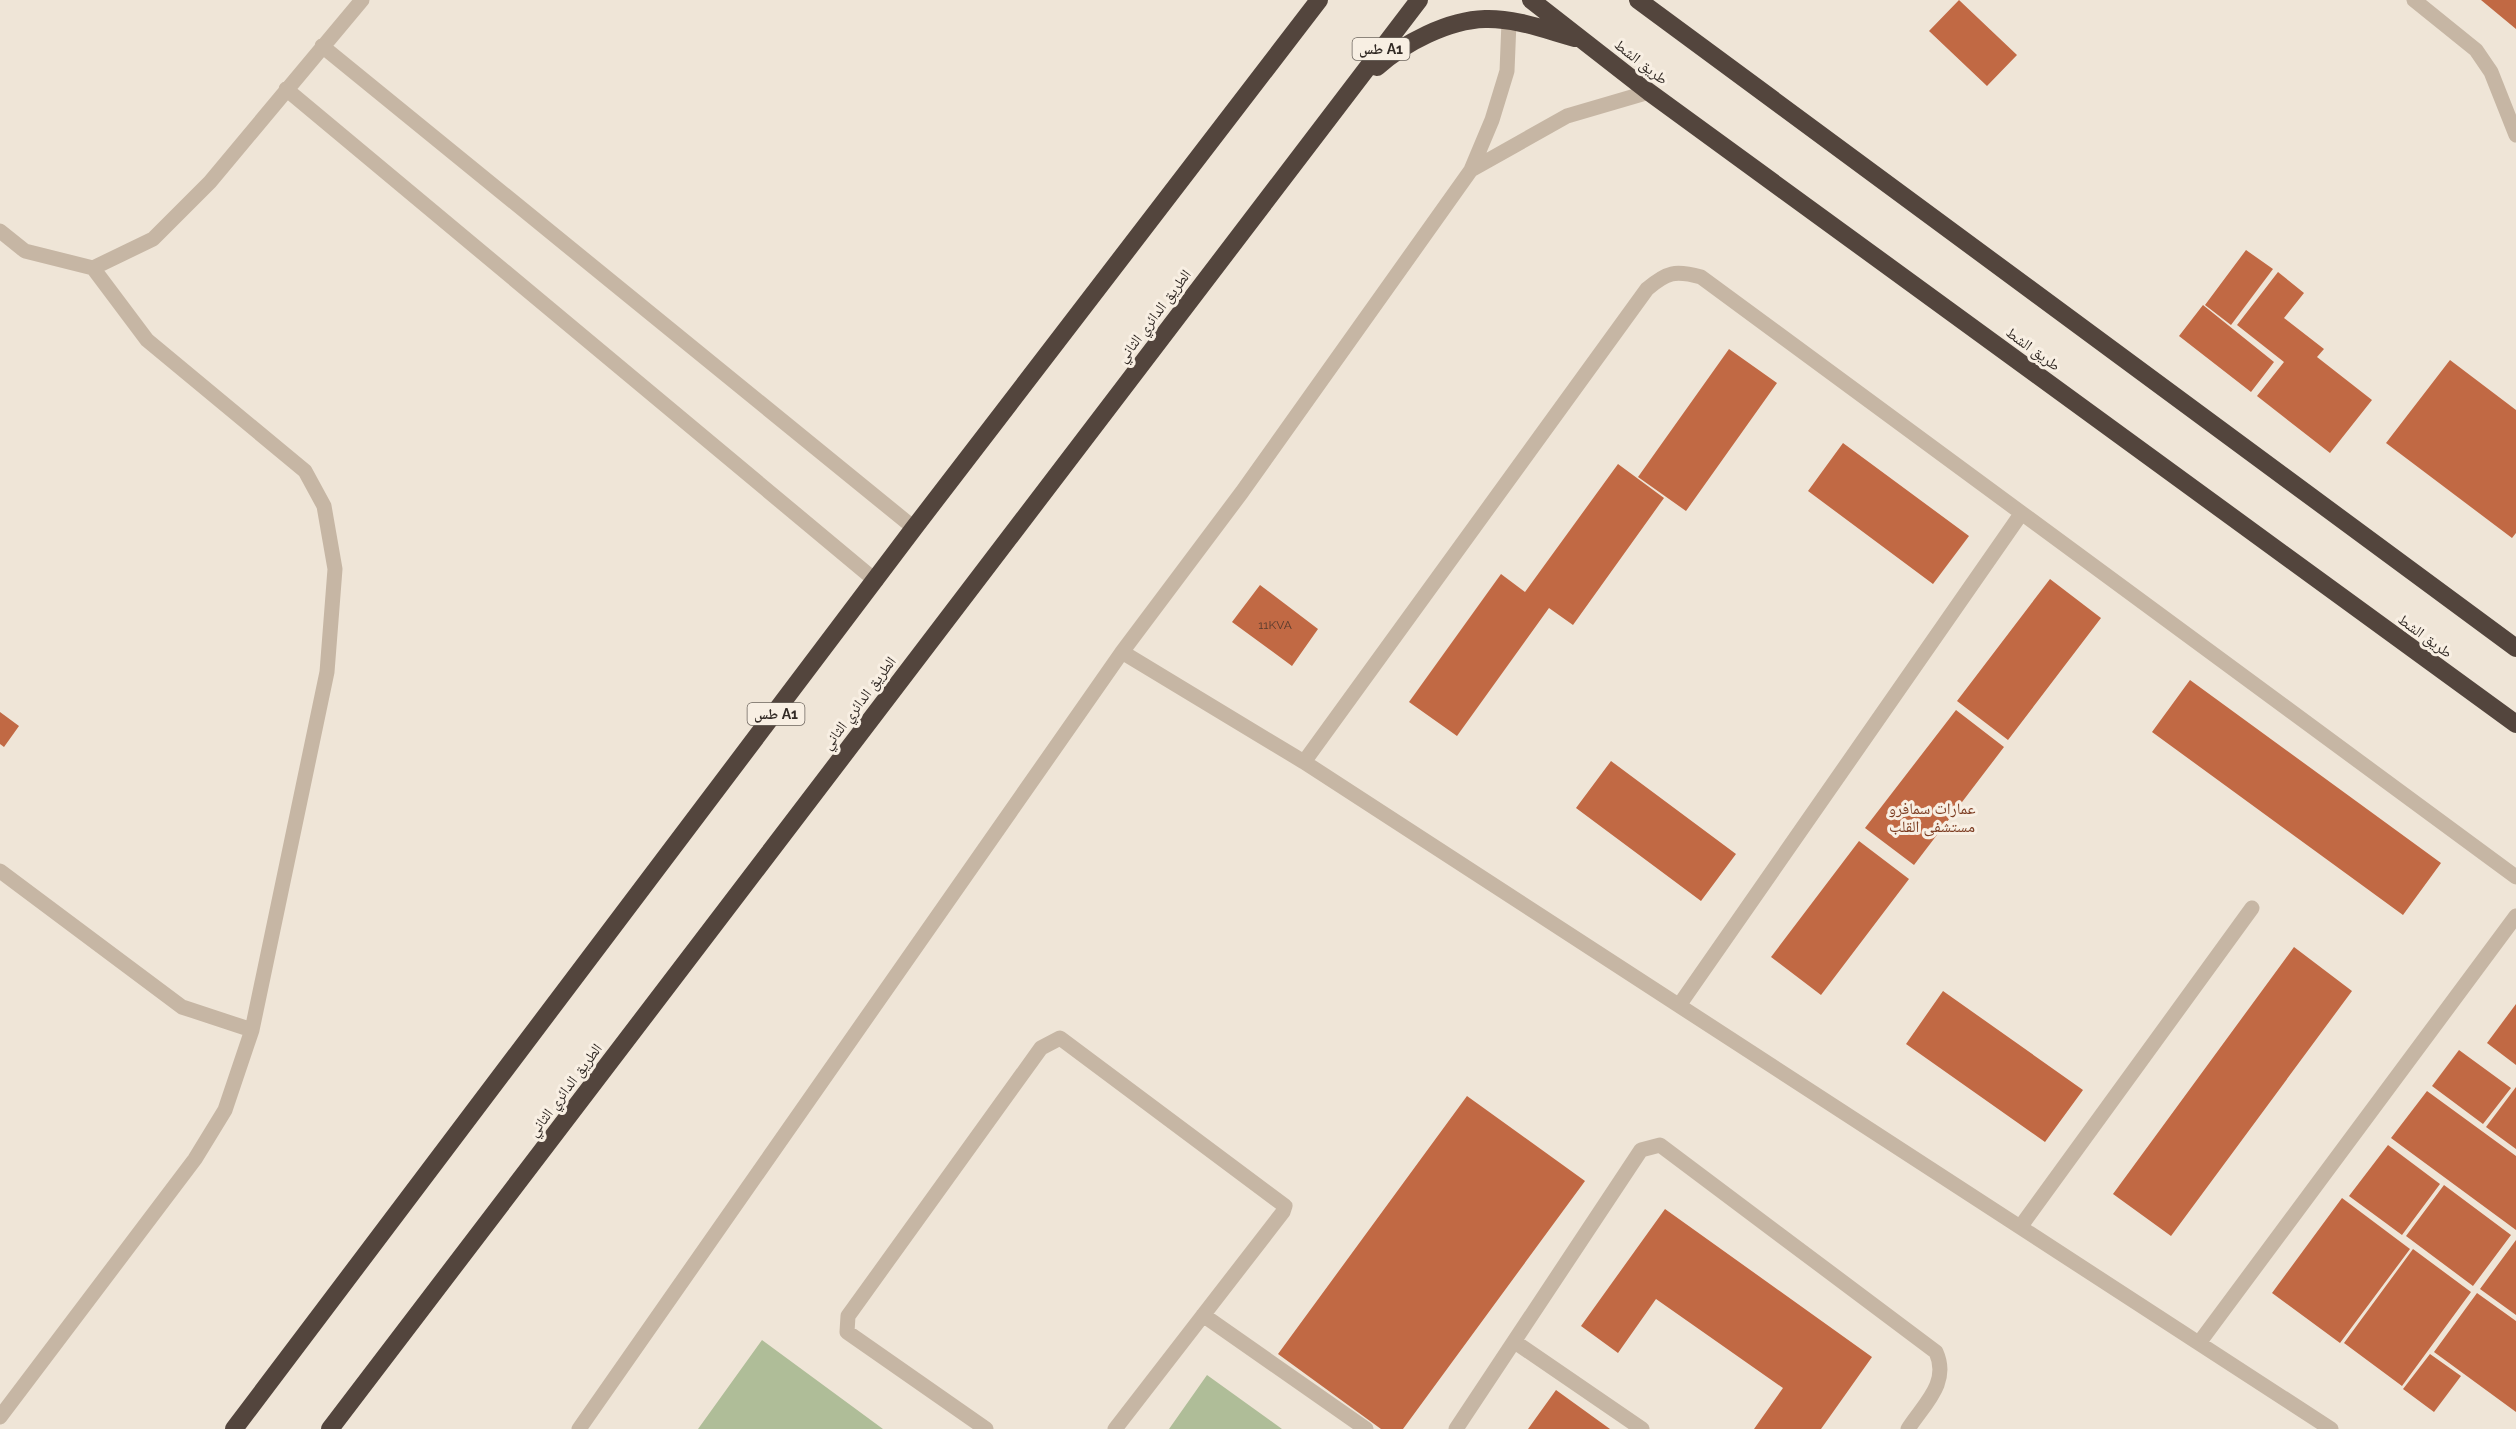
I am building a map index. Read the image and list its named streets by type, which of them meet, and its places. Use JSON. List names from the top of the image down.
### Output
{
  "streets": {
    "highway": ["طس A1", "طريق الشط", "الطريق الدائري الثاني"]
  },
  "districts": ["عمارات سمافرو مستشفى القلب"],
  "house_numbers": ["11KVA"]
}
